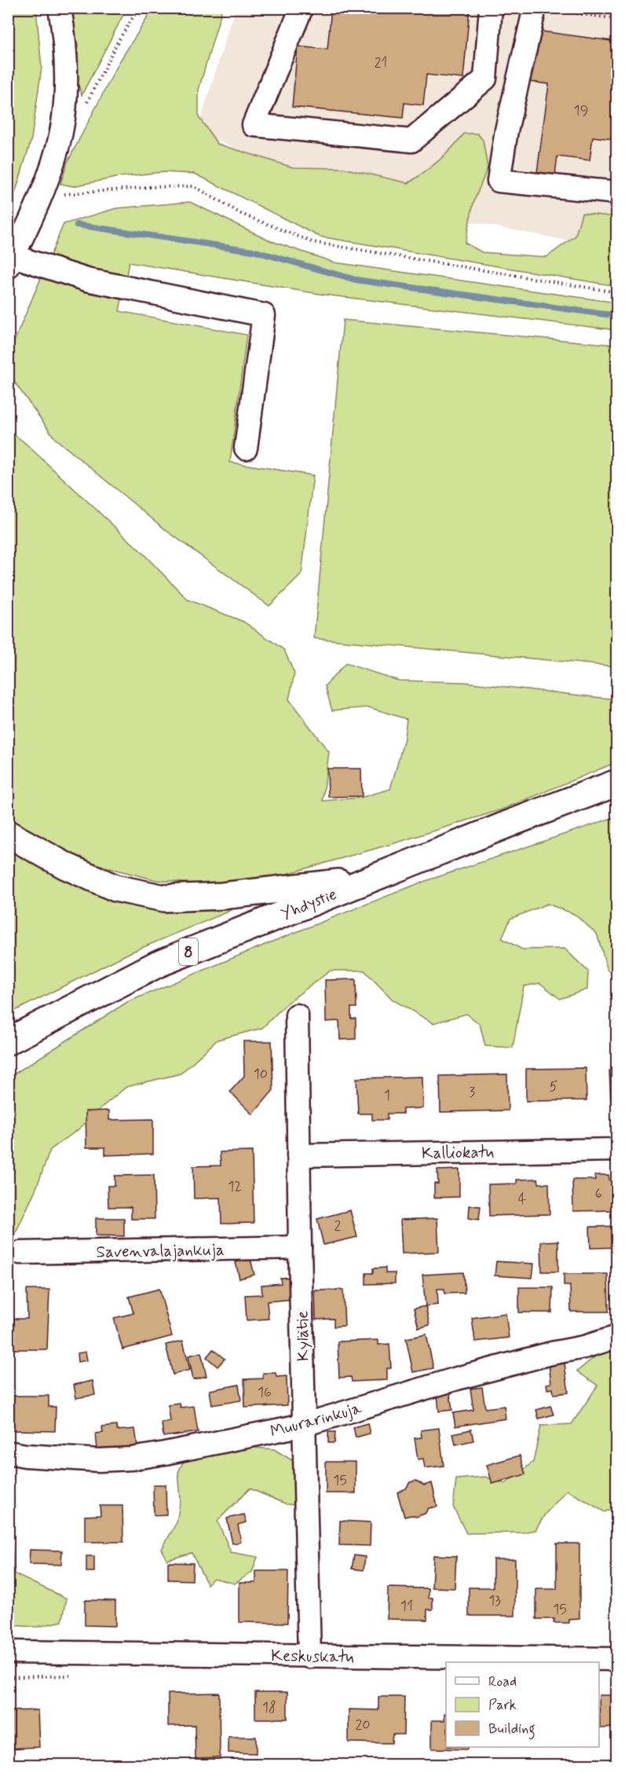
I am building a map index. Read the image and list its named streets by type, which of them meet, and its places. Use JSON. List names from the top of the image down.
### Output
{
  "streets": {
    "highway": ["Yhdystie", "8"],
    "street": [
      "Kalliokatu",
      "Savenvalajankuja",
      "Kylätie",
      "Muurarinkuja",
      "Keskuskatu"
    ]
  },
  "crossings": [
    ["Kalliokatu", "Kylätie"],
    ["Savenvalajankuja", "Kylätie"],
    ["Kylätie", "Muurarinkuja"],
    ["Kylätie", "Keskuskatu"]
  ],
  "house_numbers": [
    "21",
    "19",
    "10",
    "5",
    "3",
    "1",
    "12",
    "6",
    "4",
    "2",
    "16",
    "15",
    "13",
    "11",
    "15",
    "18",
    "20"
  ],
  "legend": ["Road", "Park", "Building"]
}
